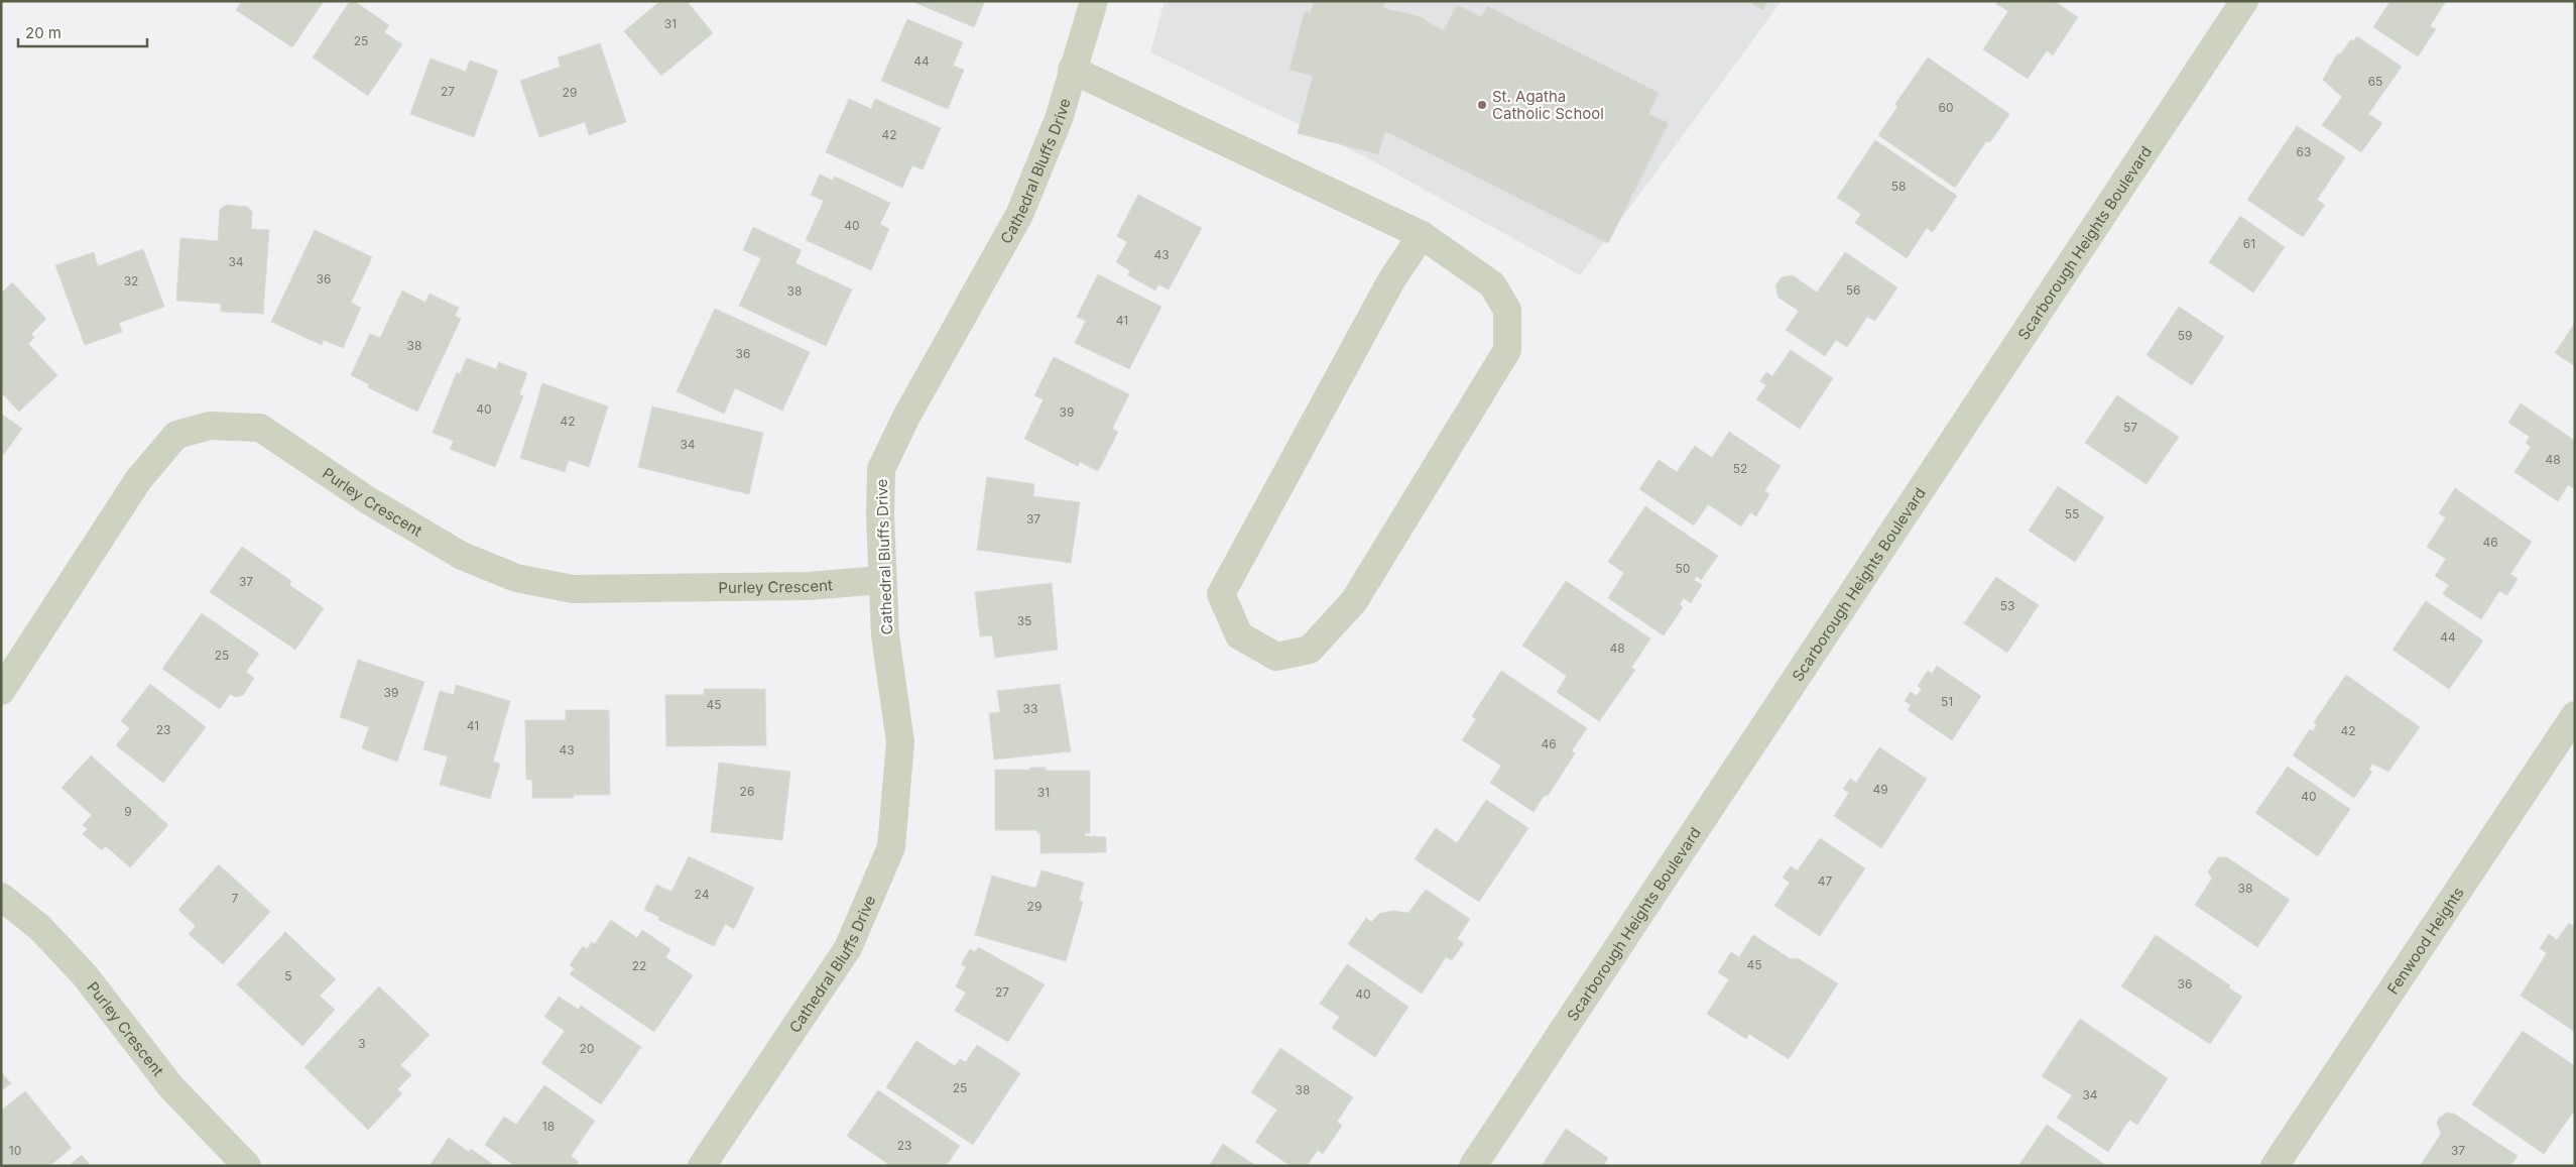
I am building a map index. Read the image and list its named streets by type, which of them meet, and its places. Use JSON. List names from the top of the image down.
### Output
{
  "streets": {
    "street": [
      "Cathedral Bluffs Drive",
      "Scarborough Heights Boulevard",
      "Purley Crescent",
      "Fenwood Heights"
    ]
  },
  "crossings": [
    ["Cathedral Bluffs Drive", "Purley Crescent"]
  ],
  "places": ["St. Agatha Catholic School"],
  "house_numbers": [
    "31",
    "25",
    "44",
    "65",
    "27",
    "29",
    "60",
    "42",
    "63",
    "58",
    "40",
    "61",
    "43",
    "34",
    "36",
    "32",
    "56",
    "38",
    "41",
    "59",
    "38",
    "36",
    "40",
    "39",
    "42",
    "57",
    "34",
    "48",
    "52",
    "55",
    "37",
    "46",
    "50",
    "37",
    "53",
    "35",
    "44",
    "48",
    "25",
    "39",
    "51",
    "45",
    "33",
    "41",
    "23",
    "42",
    "46",
    "43",
    "49",
    "26",
    "31",
    "40",
    "9",
    "47",
    "38",
    "24",
    "7",
    "29",
    "45",
    "22",
    "5",
    "36",
    "27",
    "40",
    "3",
    "20",
    "25",
    "38",
    "34",
    "18",
    "23",
    "10",
    "37"
  ],
  "scale_bar": "20 m"
}
